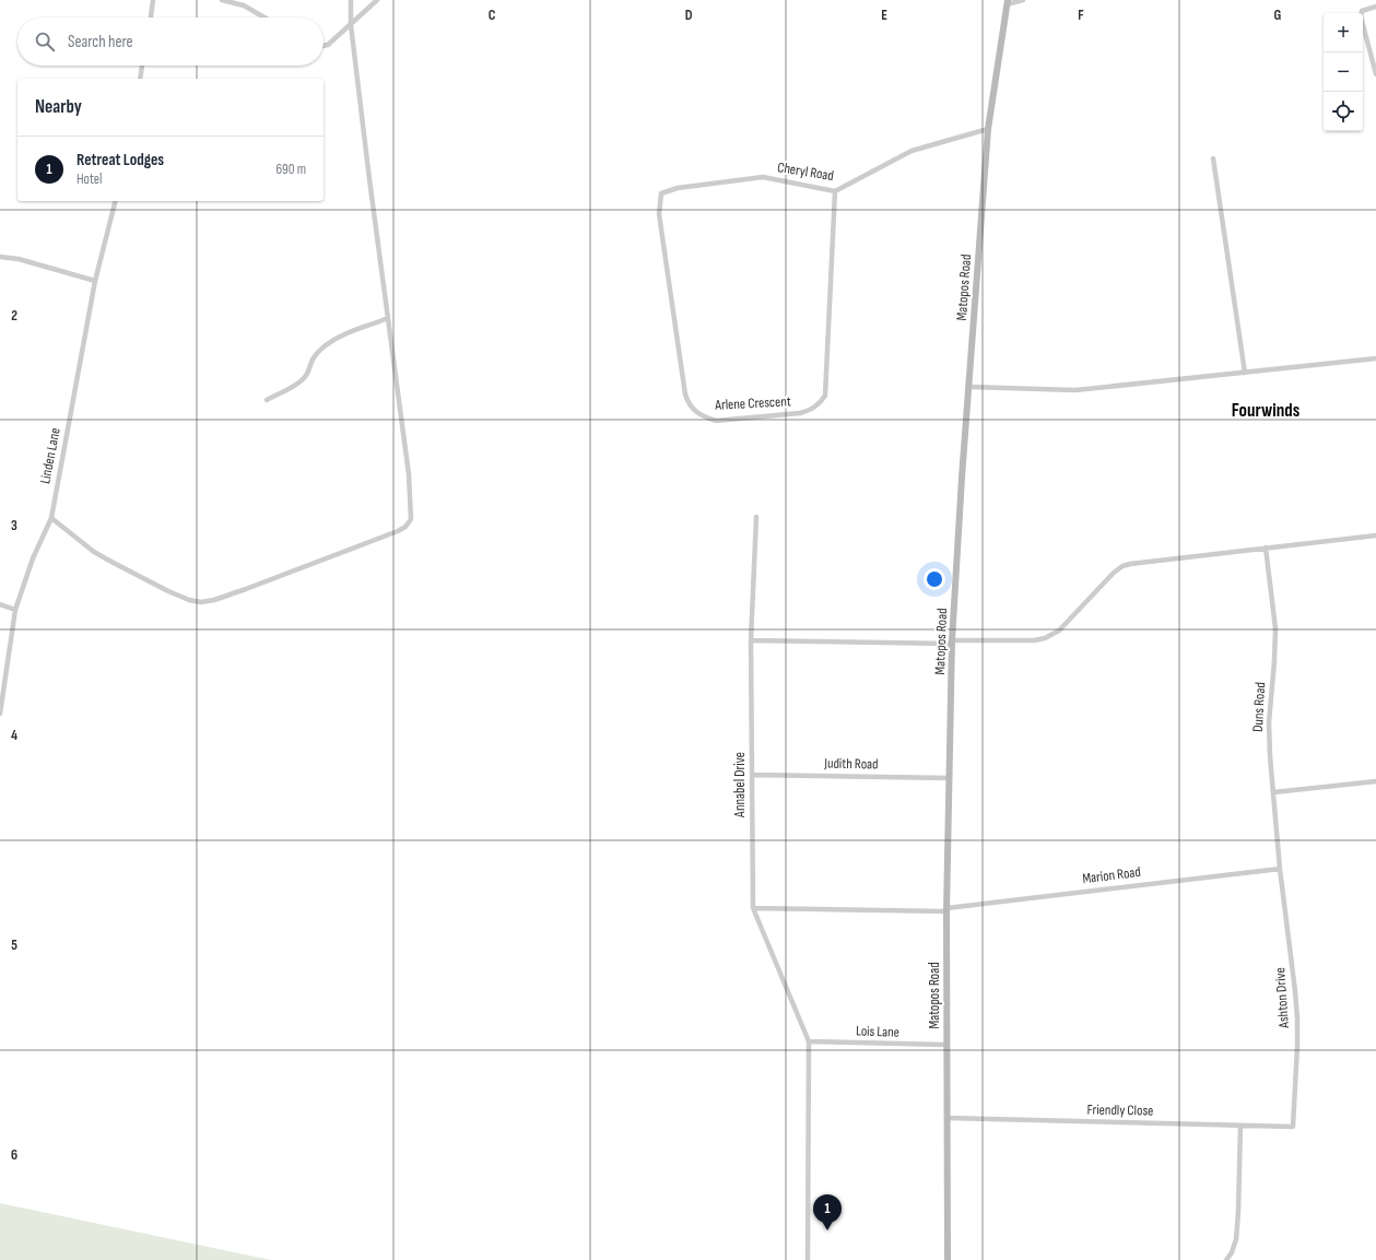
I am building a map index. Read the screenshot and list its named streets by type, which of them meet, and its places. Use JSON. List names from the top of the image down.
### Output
{
  "streets": {
    "main road": ["Matopos Road"],
    "street": [
      "Cheryl Road",
      "Arlene Crescent",
      "Linden Lane",
      "Duns Road",
      "Judith Road",
      "Annabel Drive",
      "Marion Road",
      "Ashton Drive",
      "Lois Lane",
      "Friendly Close"
    ]
  },
  "crossings": [
    ["Cheryl Road", "Matopos Road"],
    ["Cheryl Road", "Arlene Crescent"],
    ["Matopos Road", "Judith Road"],
    ["Matopos Road", "Marion Road"],
    ["Matopos Road", "Lois Lane"],
    ["Matopos Road", "Friendly Close"],
    ["Duns Road", "Marion Road"],
    ["Duns Road", "Ashton Drive"],
    ["Judith Road", "Annabel Drive"],
    ["Annabel Drive", "Marion Road"],
    ["Annabel Drive", "Lois Lane"],
    ["Marion Road", "Ashton Drive"],
    ["Ashton Drive", "Friendly Close"]
  ],
  "districts": ["Fourwinds"],
  "page": {
    "map_buttons": ["+", "−"],
    "search": "Search here",
    "heading": "Nearby",
    "list": [
      {
        "mark": "1",
        "name": "Retreat Lodges",
        "note": "Hotel",
        "value": "690 m"
      }
    ],
    "pins": "1"
  },
  "grid": {
    "columns": [
      "C",
      "D",
      "E",
      "F",
      "G"
    ],
    "rows": [
      "2",
      "3",
      "4",
      "5",
      "6"
    ]
  }
}
